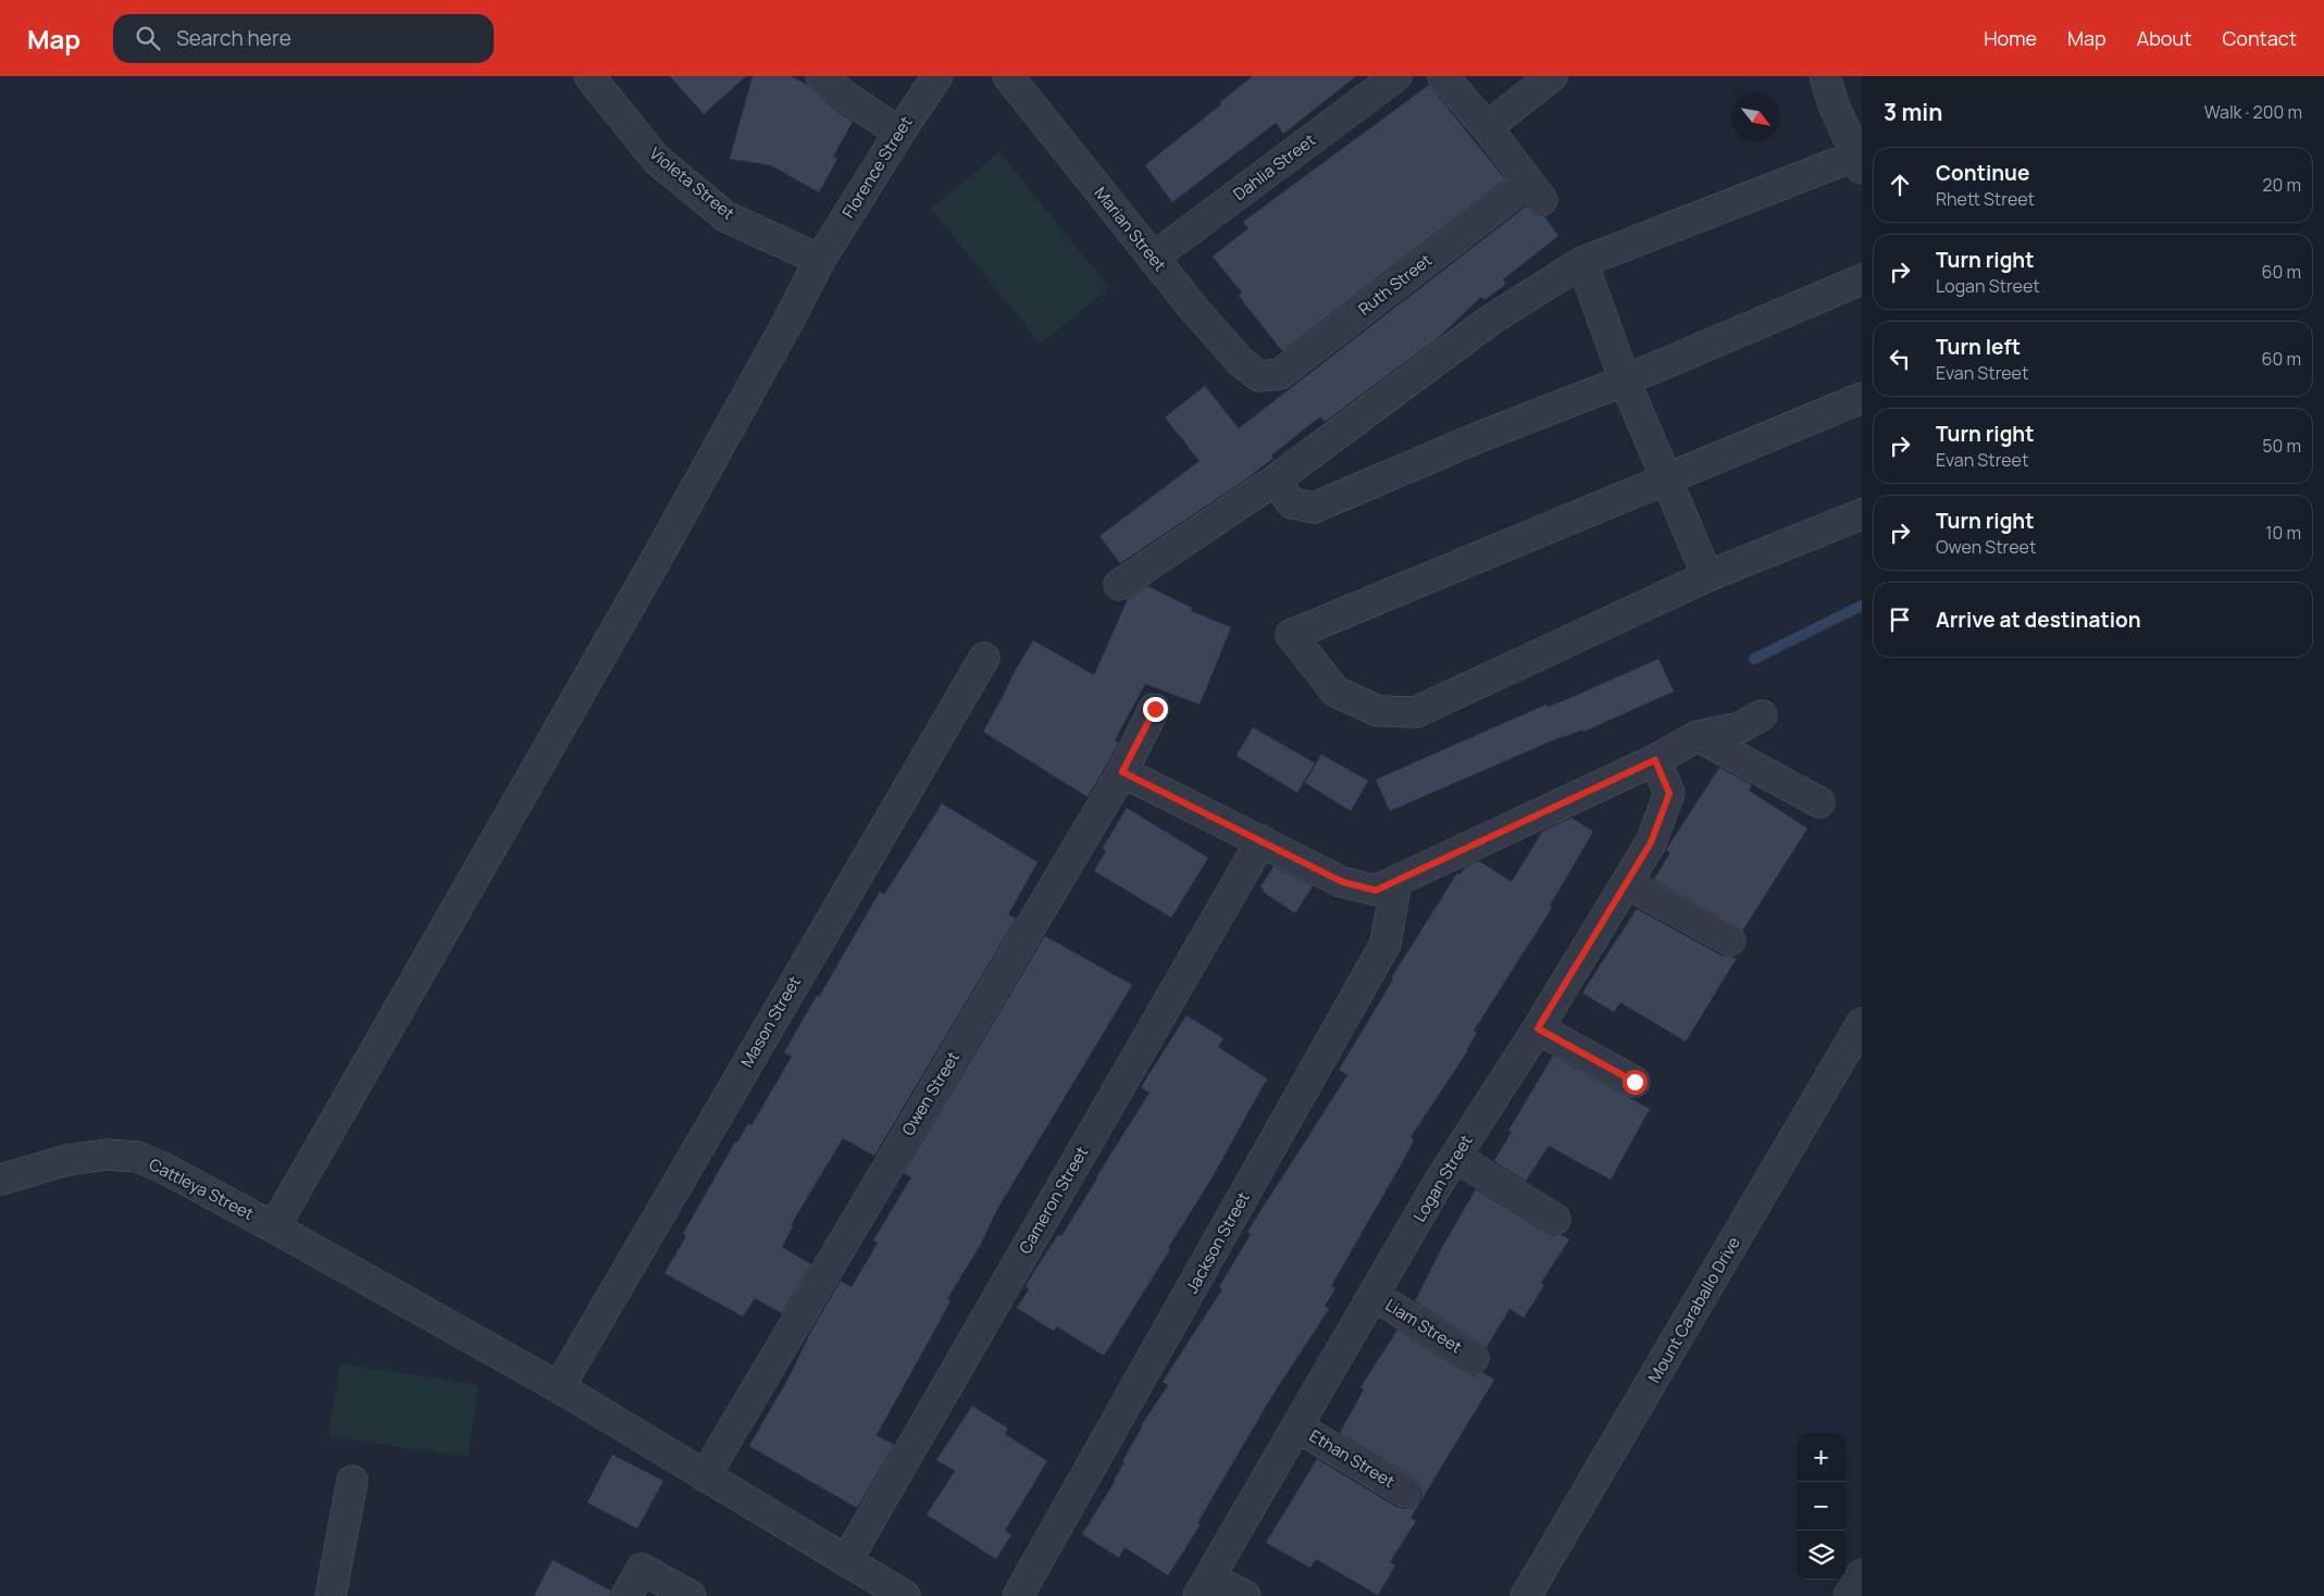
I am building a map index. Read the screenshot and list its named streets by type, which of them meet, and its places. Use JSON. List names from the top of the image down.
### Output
{
  "streets": {
    "street": [
      "Florence Street",
      "Dahlia Street",
      "Violeta Street",
      "Marian Street",
      "Ruth Street",
      "Mason Street",
      "Owen Street",
      "Logan Street",
      "Cattleya Street",
      "Cameron Street",
      "Jackson Street",
      "Mount Caraballo Drive",
      "Liam Street",
      "Ethan Street"
    ]
  },
  "crossings": [
    ["Florence Street", "Violeta Street"],
    ["Florence Street", "Cattleya Street"],
    ["Dahlia Street", "Marian Street"],
    ["Marian Street", "Ruth Street"],
    ["Mason Street", "Cattleya Street"],
    ["Owen Street", "Cattleya Street"],
    ["Logan Street", "Liam Street"],
    ["Logan Street", "Ethan Street"],
    ["Cattleya Street", "Cameron Street"]
  ],
  "north": "bottom right",
  "page": {
    "header": "Map",
    "search": "Search here",
    "nav": [
      "Home",
      "Map",
      "About",
      "Contact"
    ],
    "heading": ["3 min", "Walk · 200 m"],
    "list": [
      ["Continue", "Rhett Street", "20 m"],
      ["Turn right", "Logan Street", "60 m"],
      ["Turn left", "Evan Street", "60 m"],
      ["Turn right", "Evan Street", "50 m"],
      ["Turn right", "Owen Street", "10 m"],
      "Arrive at destination"
    ],
    "map_buttons": ["+", "−"]
  }
}
